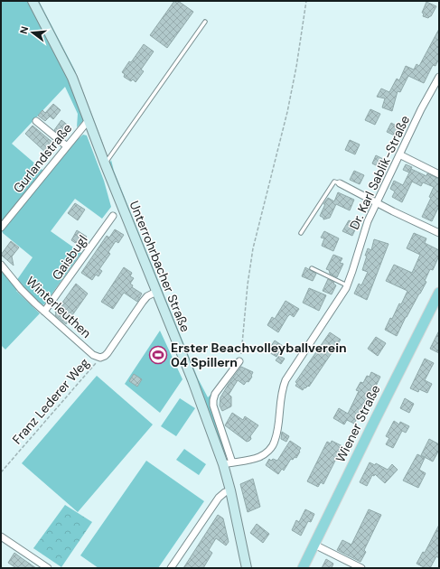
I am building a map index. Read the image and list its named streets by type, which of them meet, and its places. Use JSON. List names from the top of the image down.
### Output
{
  "streets": {
    "main road": ["Unterrohrbacher Straße", "Wiener Straße"],
    "street": [
      "Gurlandstraße",
      "Dr. Karl Sablik-Straße",
      "Gaisbugl",
      "Winterleuthen"
    ],
    "path": ["Franz Lederer Weg"]
  },
  "crossings": [
    ["Gurlandstraße", "Unterrohrbacher Straße"],
    ["Dr. Karl Sablik-Straße", "Unterrohrbacher Straße"],
    ["Gaisbugl", "Winterleuthen"],
    ["Winterleuthen", "Franz Lederer Weg"]
  ],
  "places": {
    "sports": ["Erster Beachvolleyballverein 04 Spillern"]
  },
  "north": "left"
}
